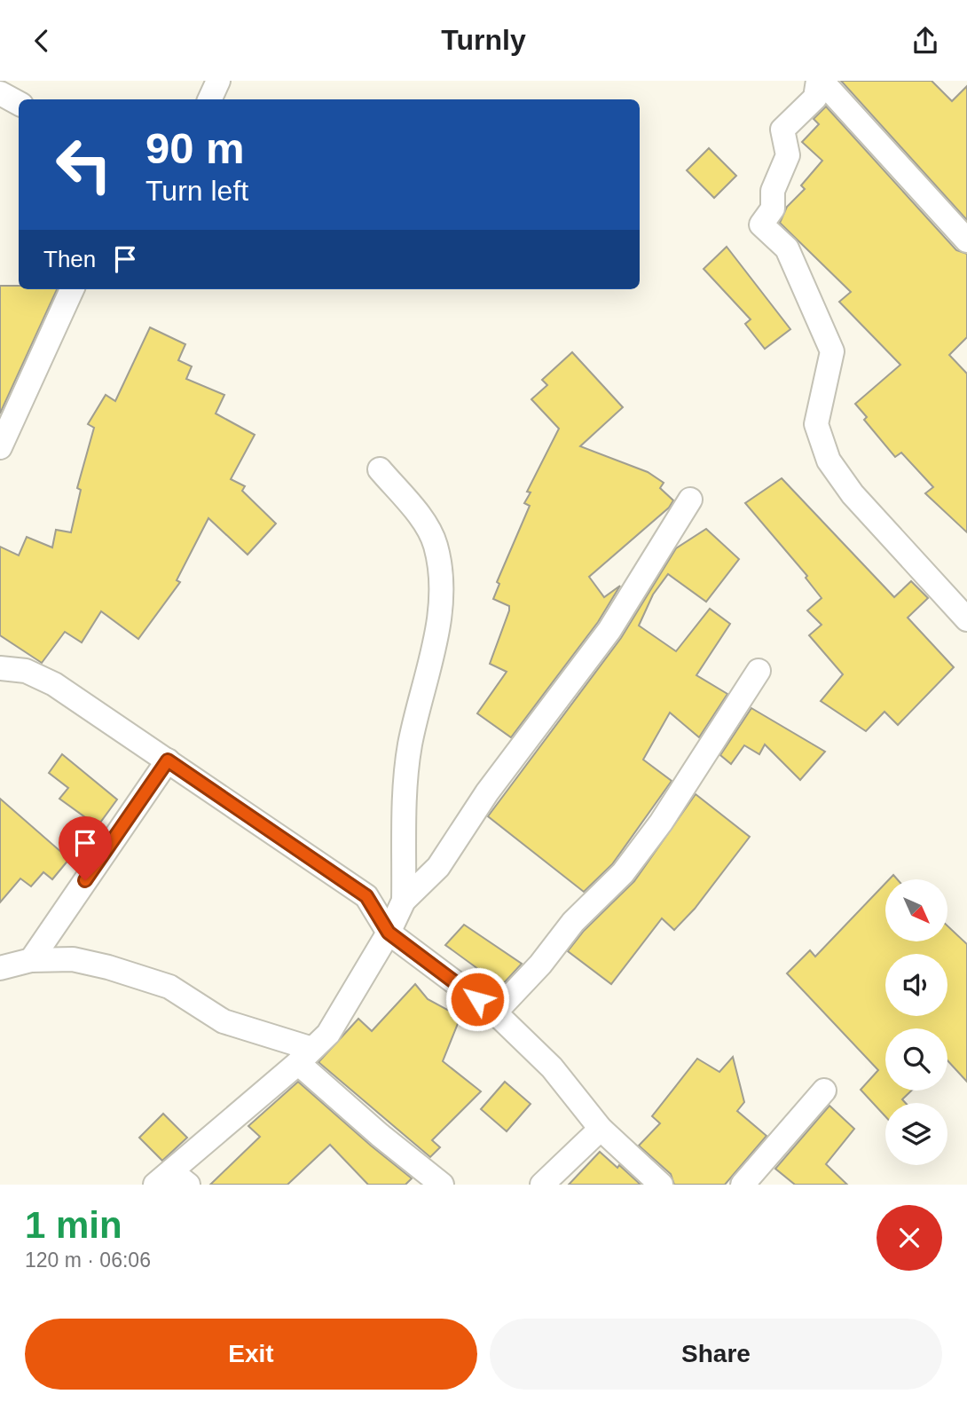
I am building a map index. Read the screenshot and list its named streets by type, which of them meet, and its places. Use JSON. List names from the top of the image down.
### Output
{
  "north": "bottom right",
  "page": {
    "header": "Turnly",
    "turn": ["90 m", "Turn left"],
    "then": "Then",
    "heading": ["1 min", "120 m · 06:06"],
    "buttons": ["Exit", "Share"]
  }
}
